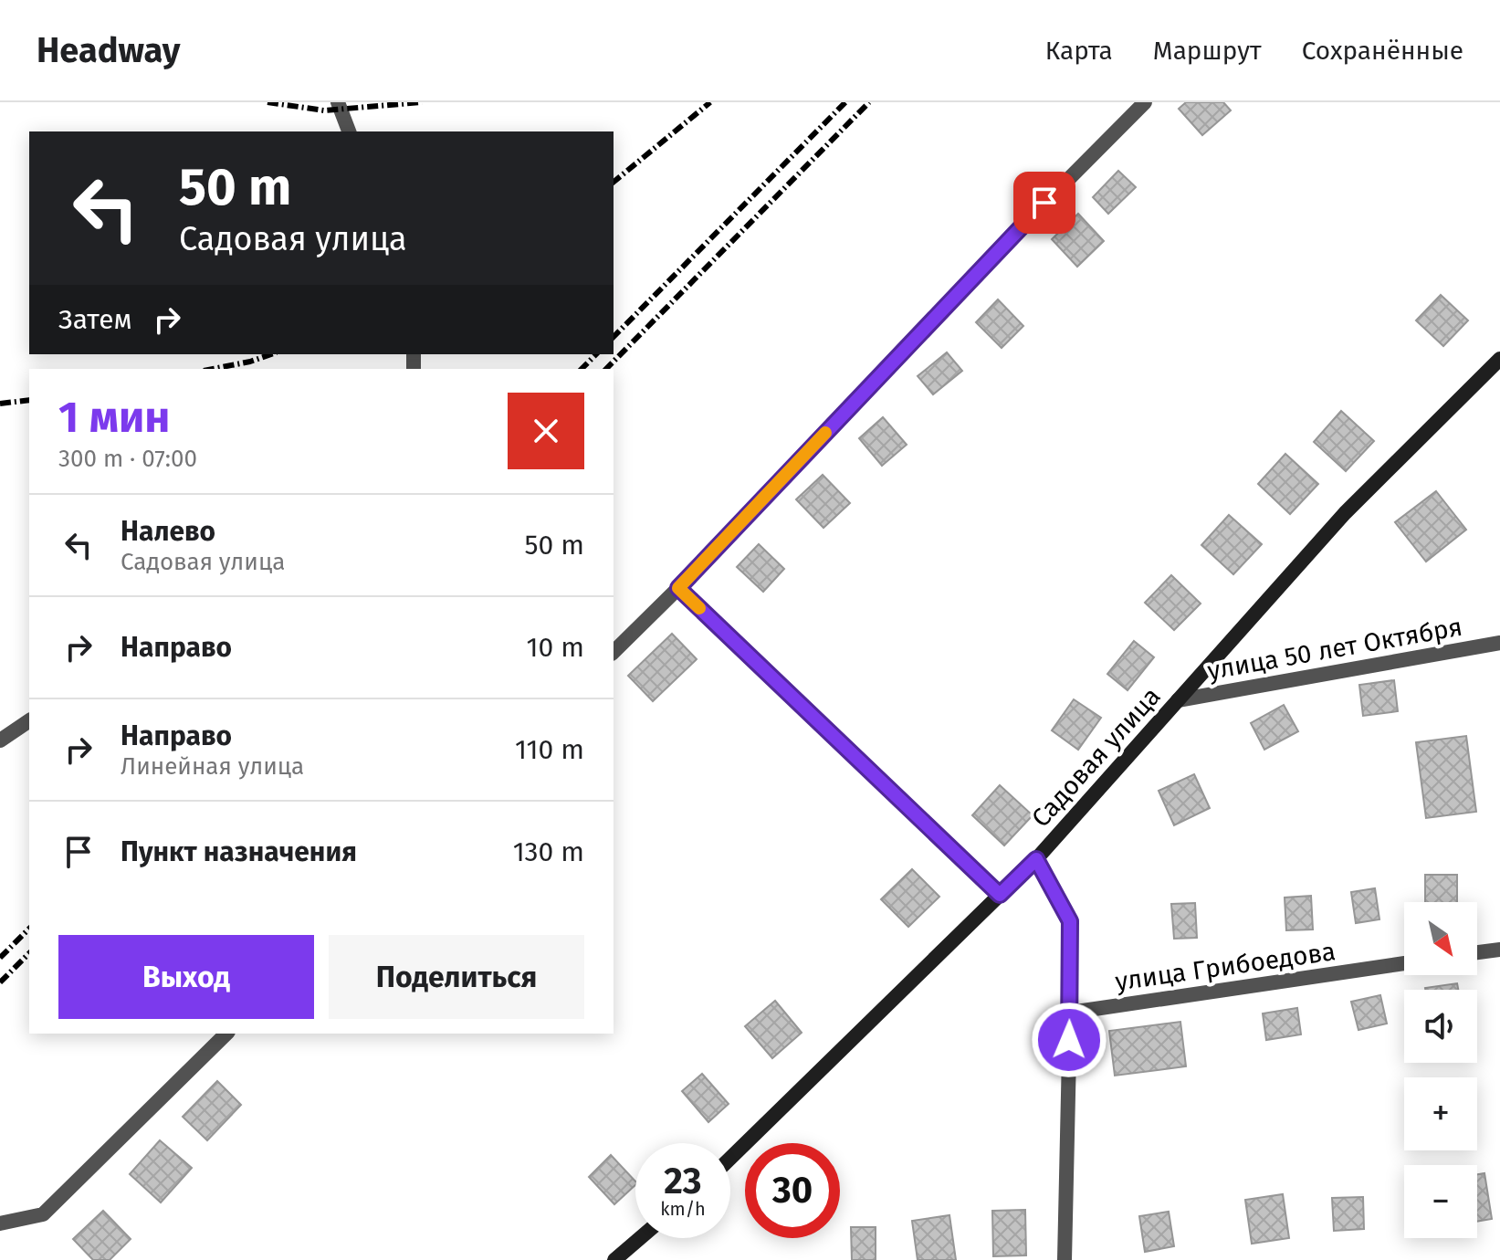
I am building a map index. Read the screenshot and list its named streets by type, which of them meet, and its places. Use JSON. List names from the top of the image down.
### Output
{
  "streets": {
    "street": ["улица 50 лет Октября", "Садовая улица", "улица Грибоедова"]
  },
  "crossings": [
    ["улица 50 лет Октября", "Садовая улица"]
  ],
  "north": "bottom right",
  "page": {
    "header": "Headway",
    "nav": ["Карта", "Маршрут", "Сохранённые"],
    "turn": ["50 m", "Садовая улица"],
    "then": "Затем",
    "heading": ["1 мин", "300 m · 07:00"],
    "list": [
      {
        "name": "Налево",
        "note": "Садовая улица",
        "value": "50 m"
      },
      {
        "name": "Направо",
        "value": "10 m"
      },
      {
        "name": "Направо",
        "note": "Линейная улица",
        "value": "110 m"
      },
      {
        "name": "Пункт назначения",
        "value": "130 m"
      }
    ],
    "map_buttons": ["+", "−"],
    "buttons": ["Выход", "Поделиться"],
    "speed": "23 km/h",
    "limit": "30"
  }
}
